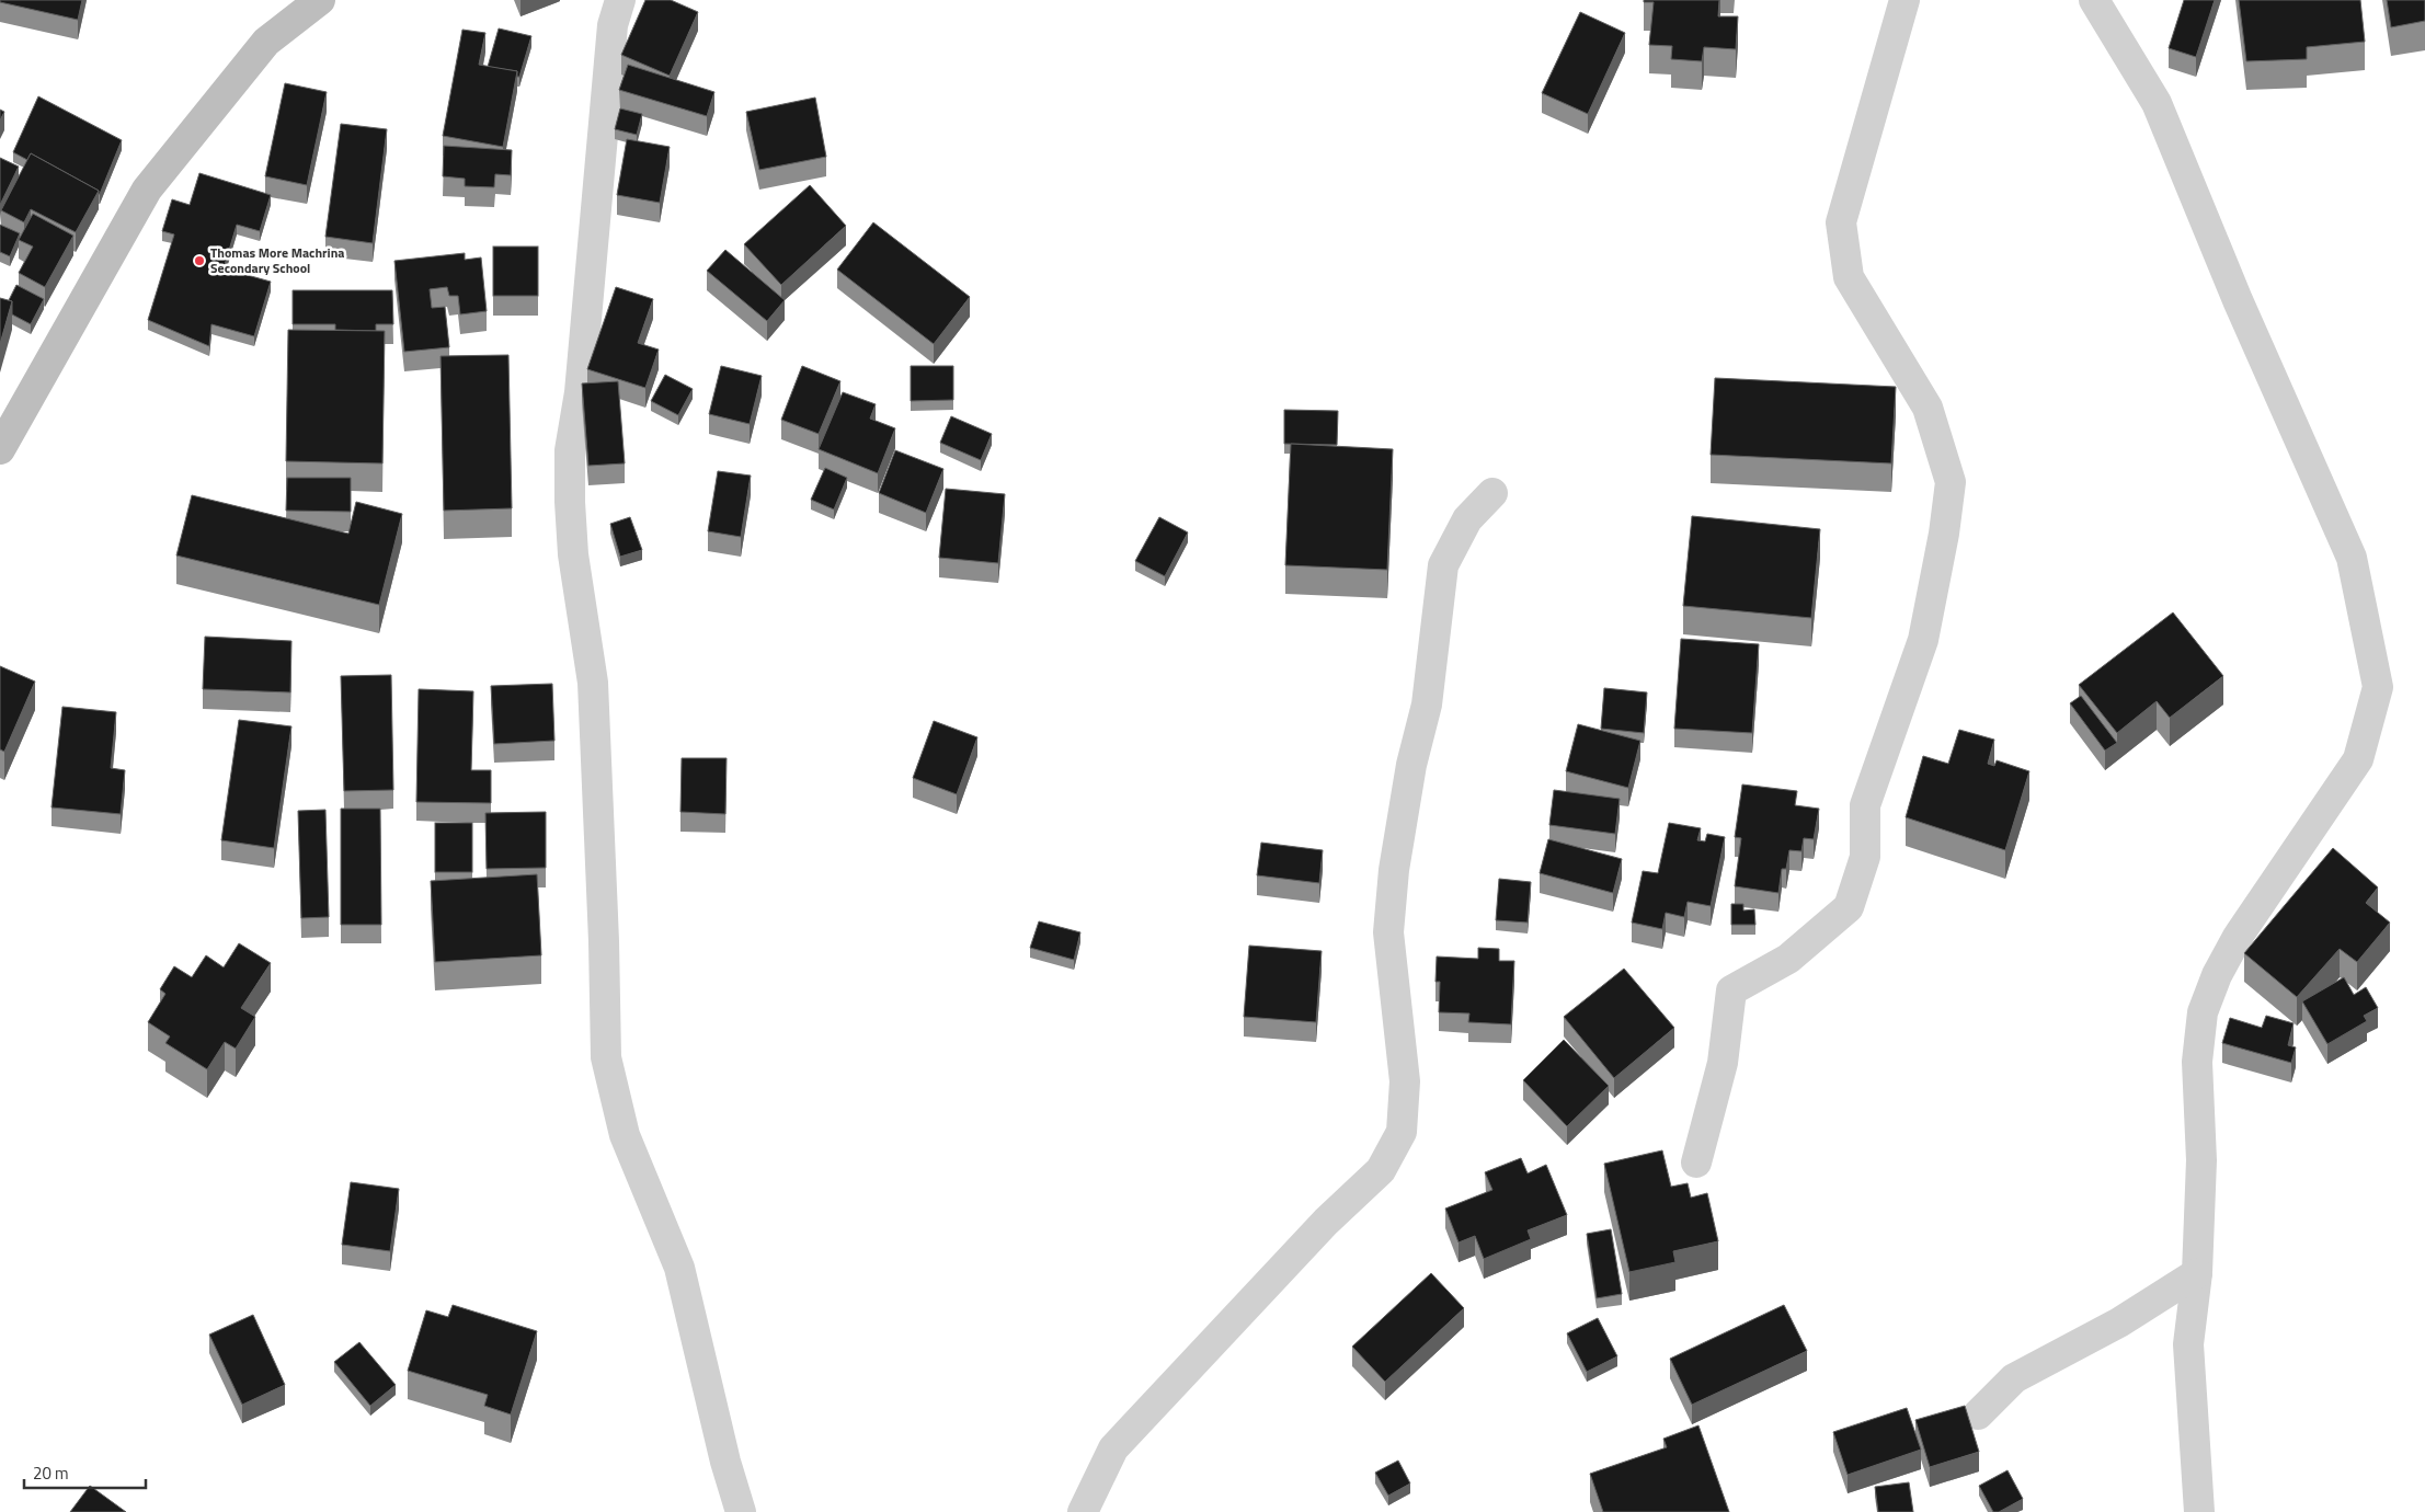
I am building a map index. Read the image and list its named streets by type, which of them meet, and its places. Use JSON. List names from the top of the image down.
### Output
{
  "places": ["Thomas More Machrina Secondary School"],
  "scale_bar": "20 m"
}
